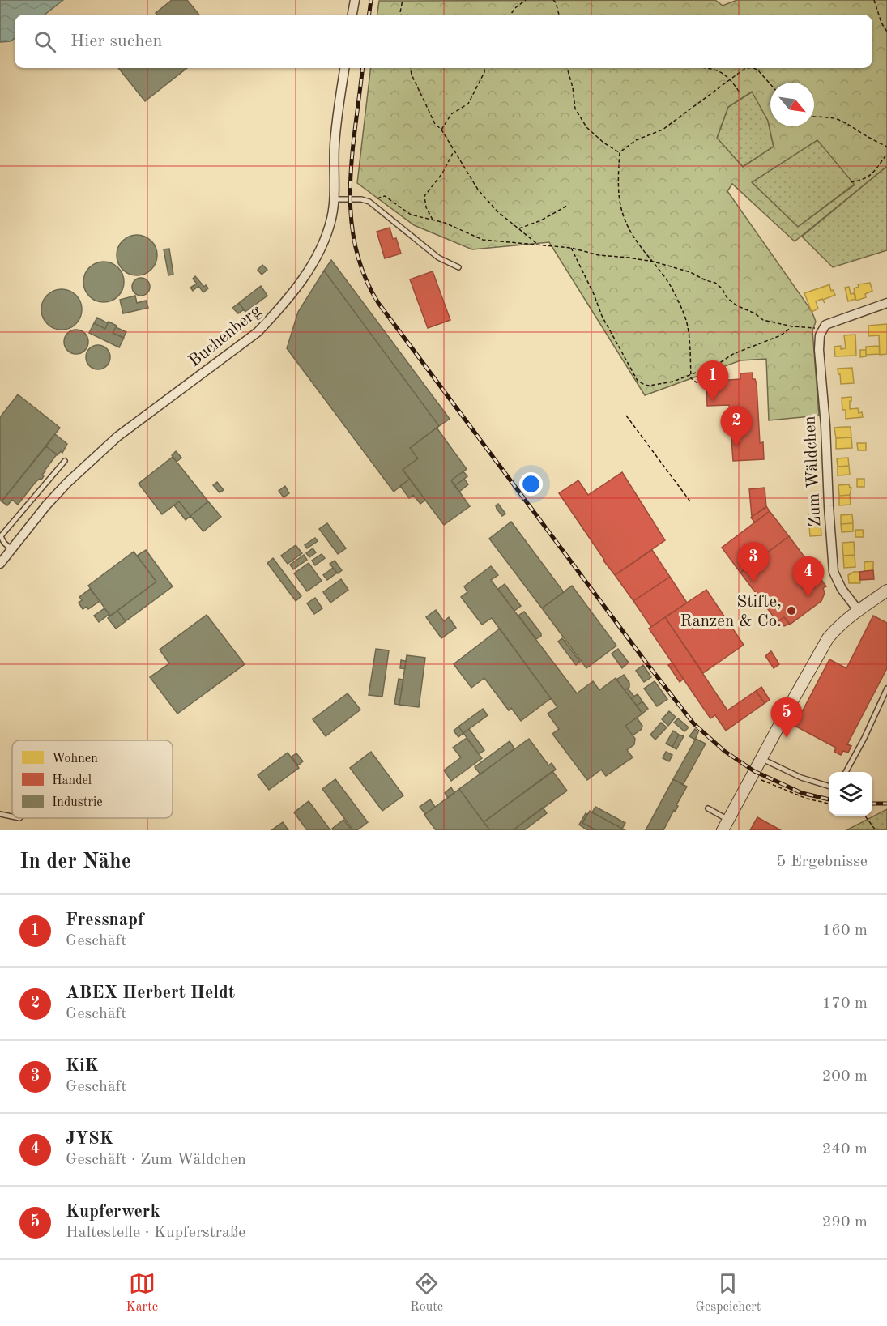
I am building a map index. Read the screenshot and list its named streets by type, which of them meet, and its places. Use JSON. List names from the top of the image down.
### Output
{
  "streets": {
    "street": ["Buchenberg", "Zum Wäldchen"]
  },
  "places": ["Stifte, Ranzen & Co."],
  "legend": ["Wohnen", "Handel", "Industrie"],
  "north": "bottom right",
  "page": {
    "search": "Hier suchen",
    "pins": [
      "1",
      "2",
      "3",
      "4",
      "5"
    ],
    "heading": ["In der Nähe", "5 Ergebnisse"],
    "list": [
      {
        "mark": "1",
        "name": "Fressnapf",
        "note": "Geschäft",
        "value": "160 m"
      },
      {
        "mark": "2",
        "name": "ABEX Herbert Heldt",
        "note": "Geschäft",
        "value": "170 m"
      },
      {
        "mark": "3",
        "name": "KiK",
        "note": "Geschäft",
        "value": "200 m"
      },
      {
        "mark": "4",
        "name": "JYSK",
        "note": "Geschäft · Zum Wäldchen",
        "value": "240 m"
      },
      {
        "mark": "5",
        "name": "Kupferwerk",
        "note": "Haltestelle · Kupferstraße",
        "value": "290 m"
      }
    ],
    "nav": ["Karte", "Route", "Gespeichert"]
  }
}
